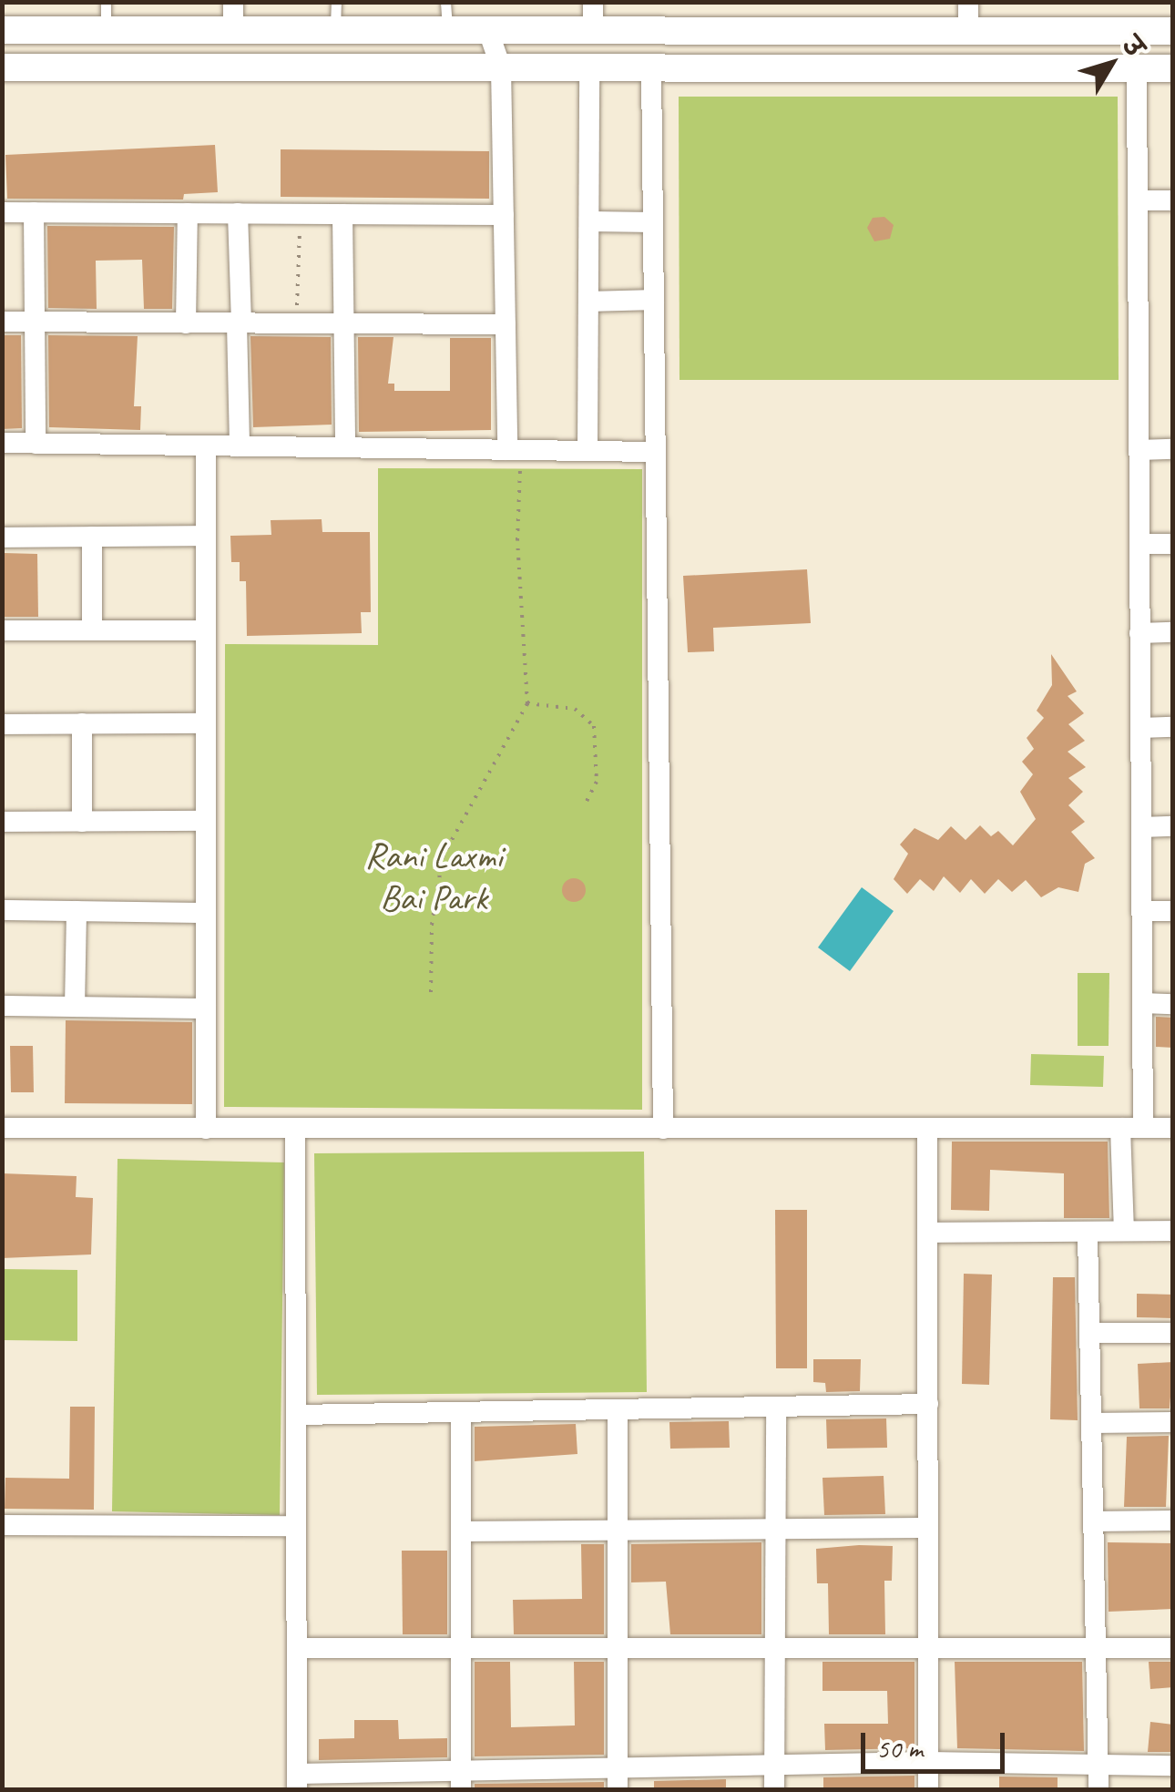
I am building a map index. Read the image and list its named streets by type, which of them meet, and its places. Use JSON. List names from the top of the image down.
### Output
{
  "parks": ["Rani Laxmi Bai Park"],
  "scale_bar": "50 m",
  "north": "top right"
}
